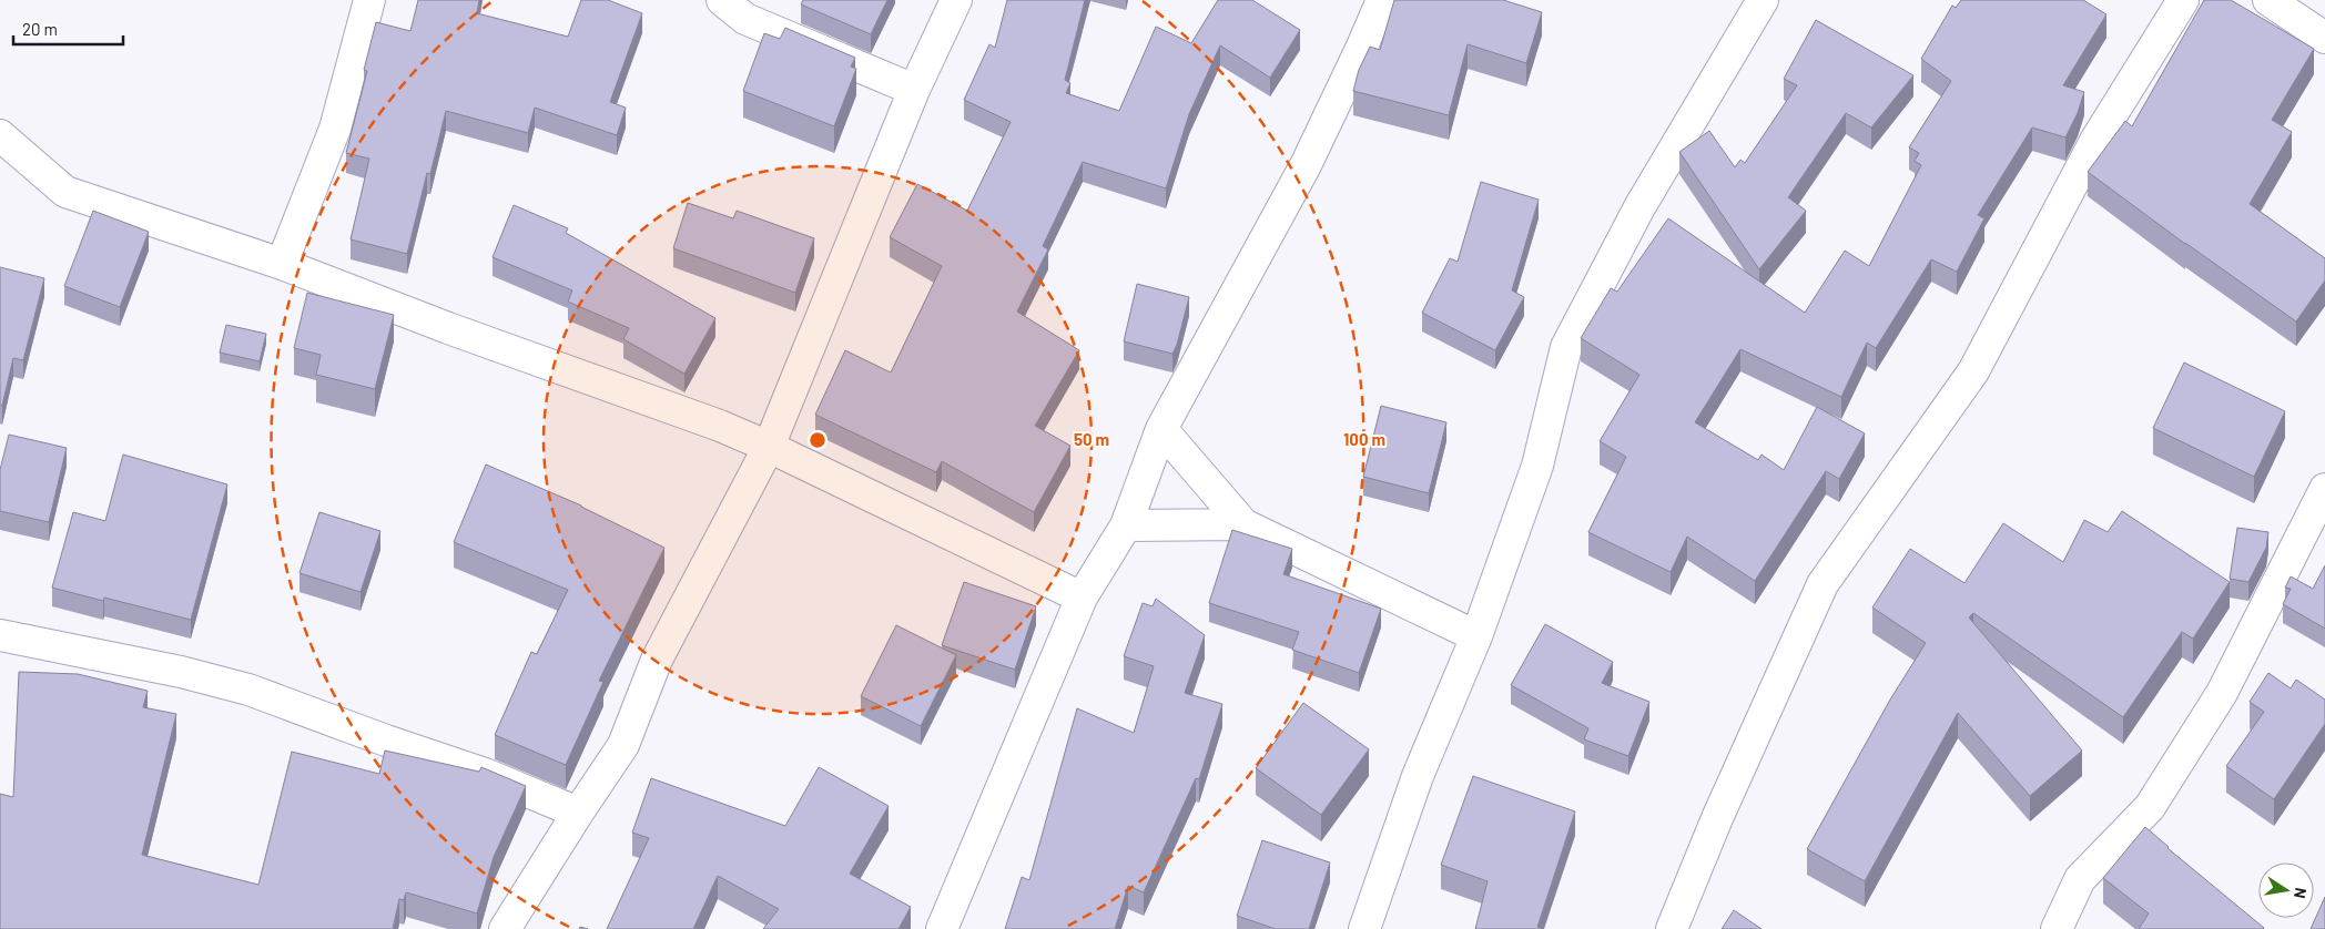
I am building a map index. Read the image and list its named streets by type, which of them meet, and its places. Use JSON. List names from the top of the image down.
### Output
{
  "scale_bar": "20 m",
  "north": "right",
  "rings": ["50 m", "100 m"]
}
